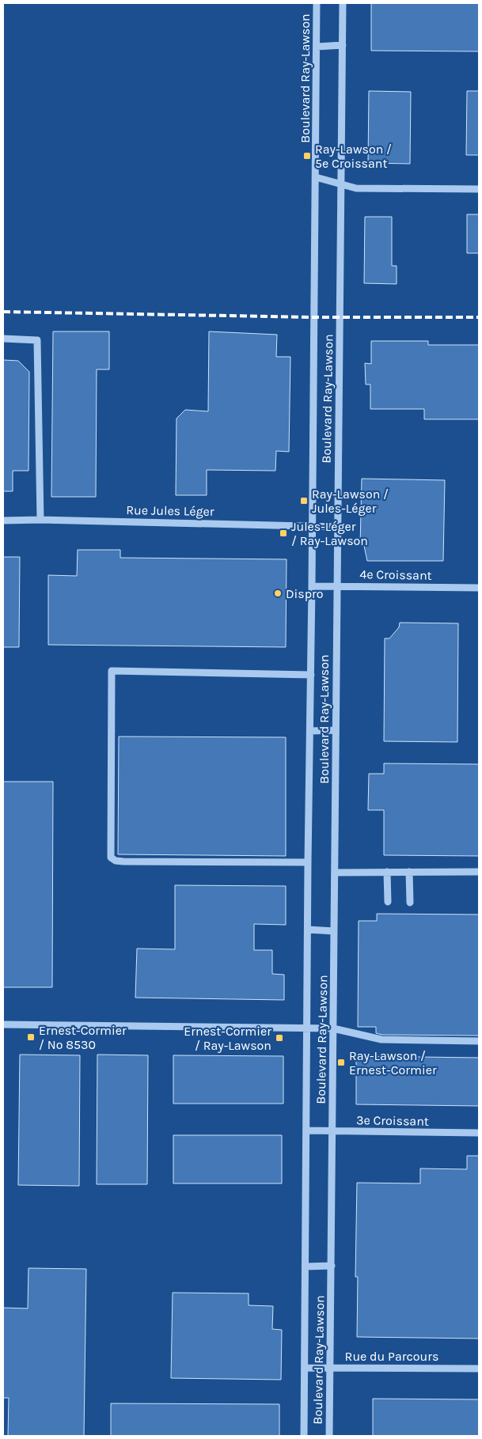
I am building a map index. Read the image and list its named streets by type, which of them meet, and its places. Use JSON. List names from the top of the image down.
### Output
{
  "streets": {
    "street": [
      "Boulevard Ray-Lawson",
      "Rue Jules Léger",
      "4e Croissant",
      "3e Croissant",
      "Rue du Parcours"
    ]
  },
  "crossings": [
    ["Boulevard Ray-Lawson", "Rue Jules Léger"],
    ["Boulevard Ray-Lawson", "4e Croissant"],
    ["Boulevard Ray-Lawson", "3e Croissant"],
    ["Boulevard Ray-Lawson", "Rue du Parcours"]
  ],
  "places": {
    "transit": [
      "Ray-Lawson / 5e Croissant",
      "Ray-Lawson / Jules-Léger",
      "Jules-Léger / Ray-Lawson",
      "Ernest-Cormier / No 8530",
      "Ernest-Cormier / Ray-Lawson",
      "Ray-Lawson / Ernest-Cormier"
    ],
    "other": ["Dispro"]
  }
}
